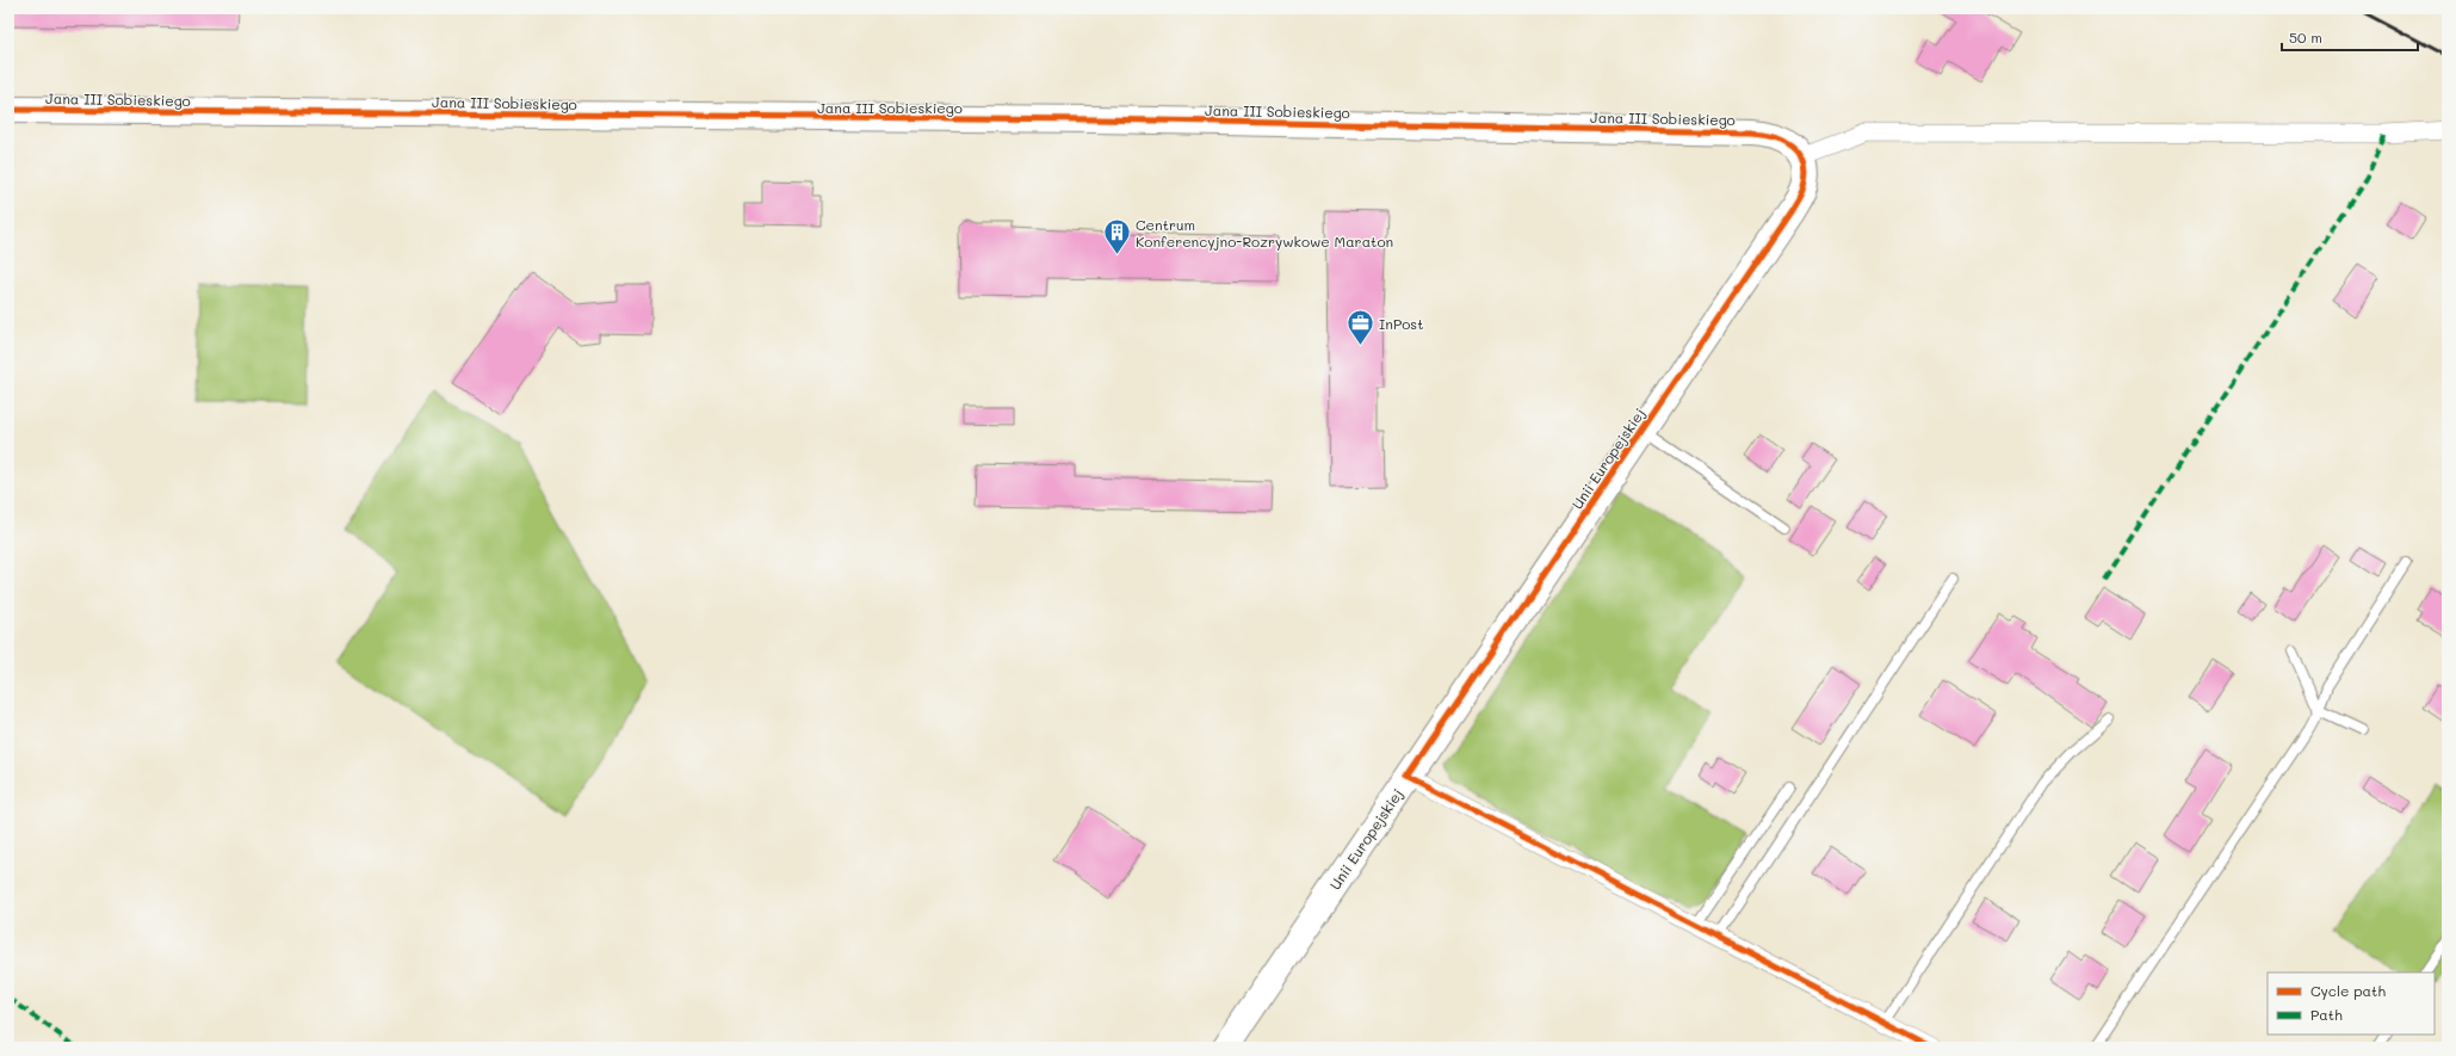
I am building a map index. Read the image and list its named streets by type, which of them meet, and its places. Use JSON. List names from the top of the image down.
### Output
{
  "streets": {
    "main road": ["Jana III Sobieskiego", "Unii Europejskiej"]
  },
  "crossings": [
    ["Jana III Sobieskiego", "Unii Europejskiej"]
  ],
  "places": {
    "building": ["Centrum Konferencyjno-Rozrywkowe Maraton"],
    "office": ["InPost"]
  },
  "legend": ["Cycle path", "Path"],
  "scale_bar": "50 m"
}
